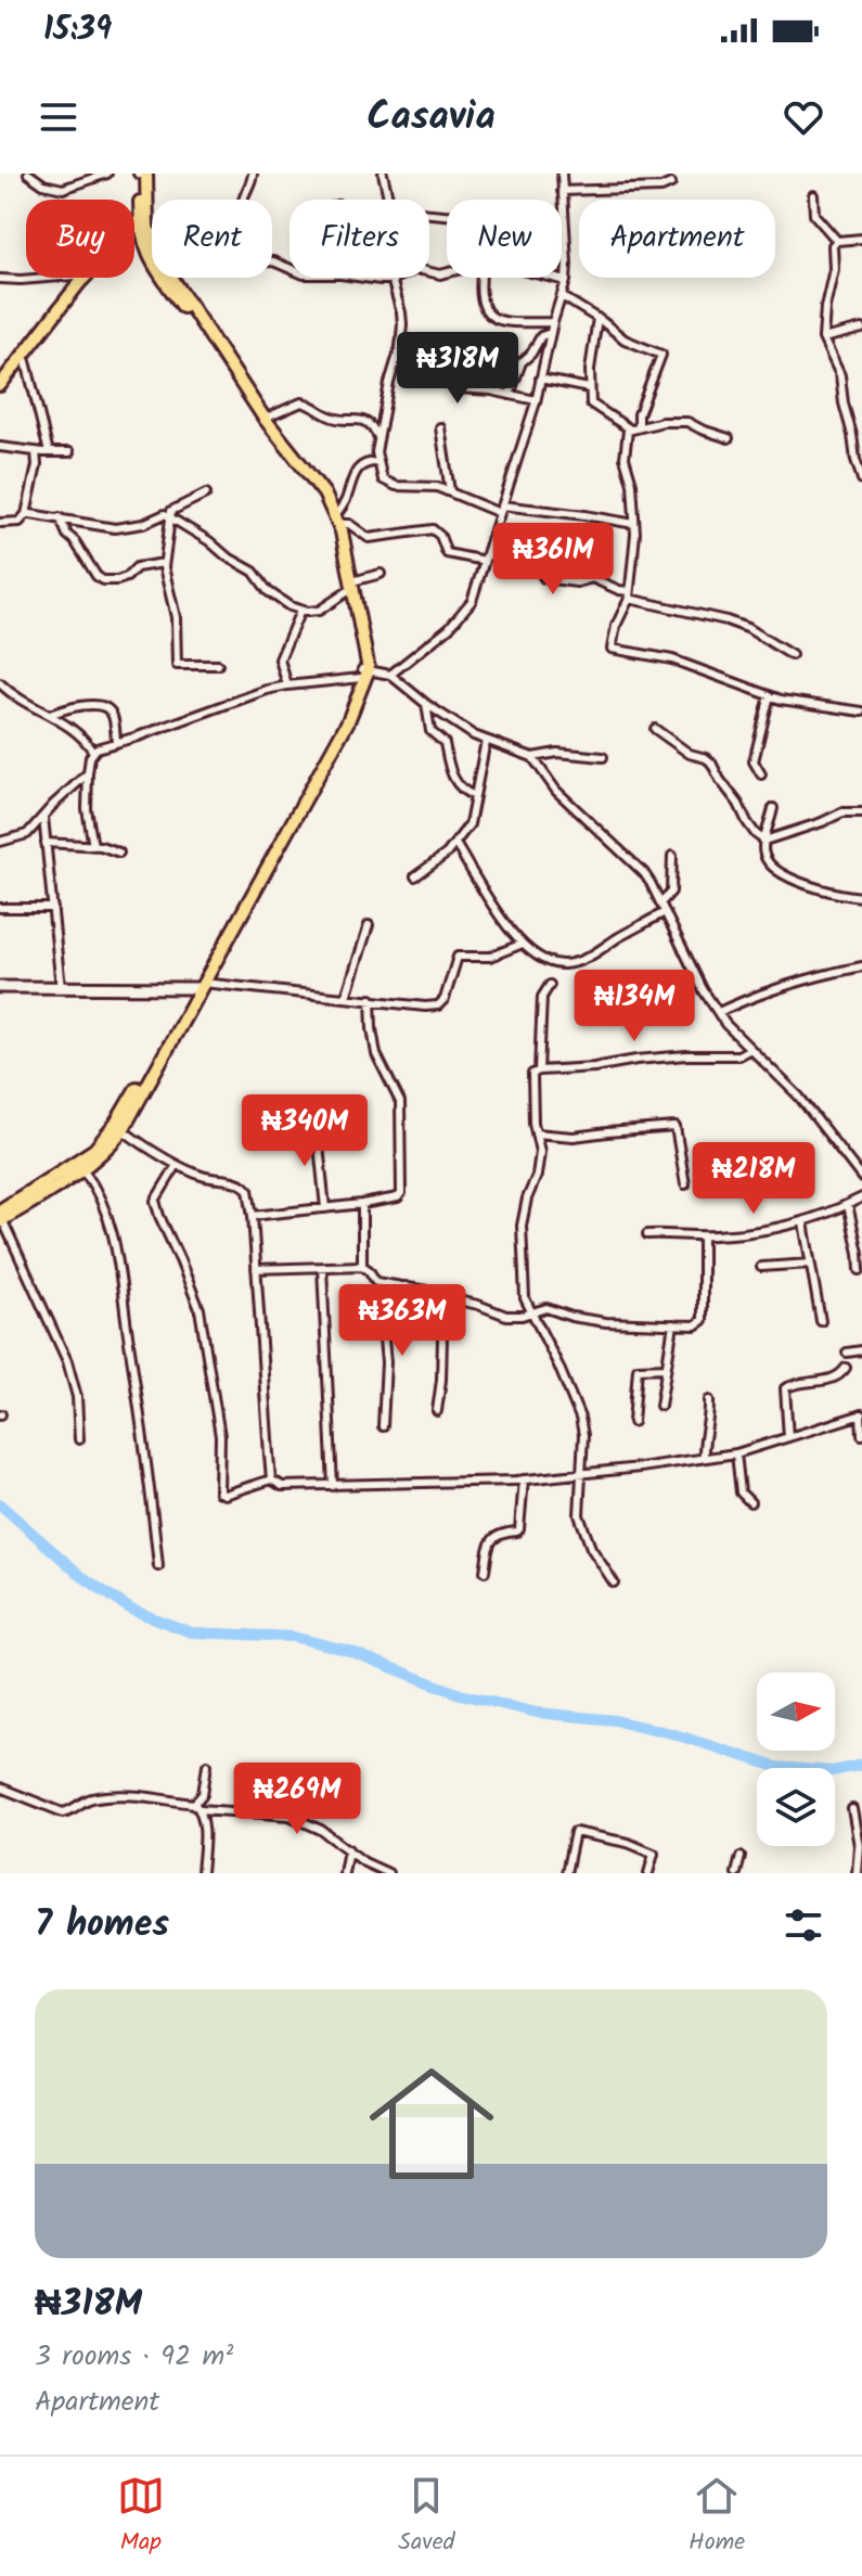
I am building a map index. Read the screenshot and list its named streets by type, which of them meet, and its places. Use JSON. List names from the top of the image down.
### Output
{
  "north": "right",
  "page": {
    "status": "15:39",
    "header": "Casavia",
    "chip": [
      "Buy",
      "Rent",
      "Filters",
      "New",
      "Apartment"
    ],
    "price": [
      "₦318M",
      "₦361M",
      "₦134M",
      "₦340M",
      "₦218M",
      "₦363M",
      "₦269M"
    ],
    "heading": "7 homes",
    "list": [
      {
        "name": "₦318M",
        "note": "3 rooms · 92 m² · Apartment"
      }
    ],
    "tabs": ["Map", "Saved", "Home"]
  }
}
